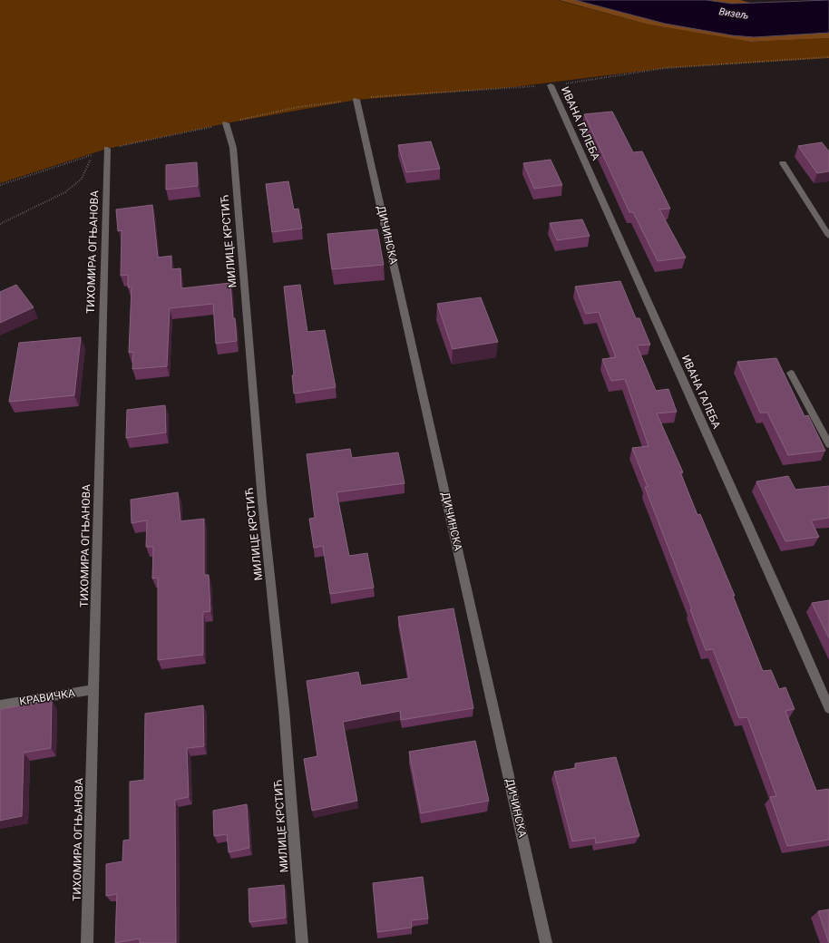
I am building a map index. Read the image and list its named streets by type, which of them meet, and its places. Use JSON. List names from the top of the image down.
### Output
{
  "streets": {
    "street": [
      "ИВАНА ГАЛЕБА",
      "ДИЧИНСКА",
      "МИЛИЦЕ КРСТИЋ",
      "ТИХОМИРА ОГЊАНОВА",
      "КРАВИЧКА"
    ]
  },
  "crossings": [
    ["ТИХОМИРА ОГЊАНОВА", "КРАВИЧКА"]
  ],
  "water": ["Визељ"]
}
